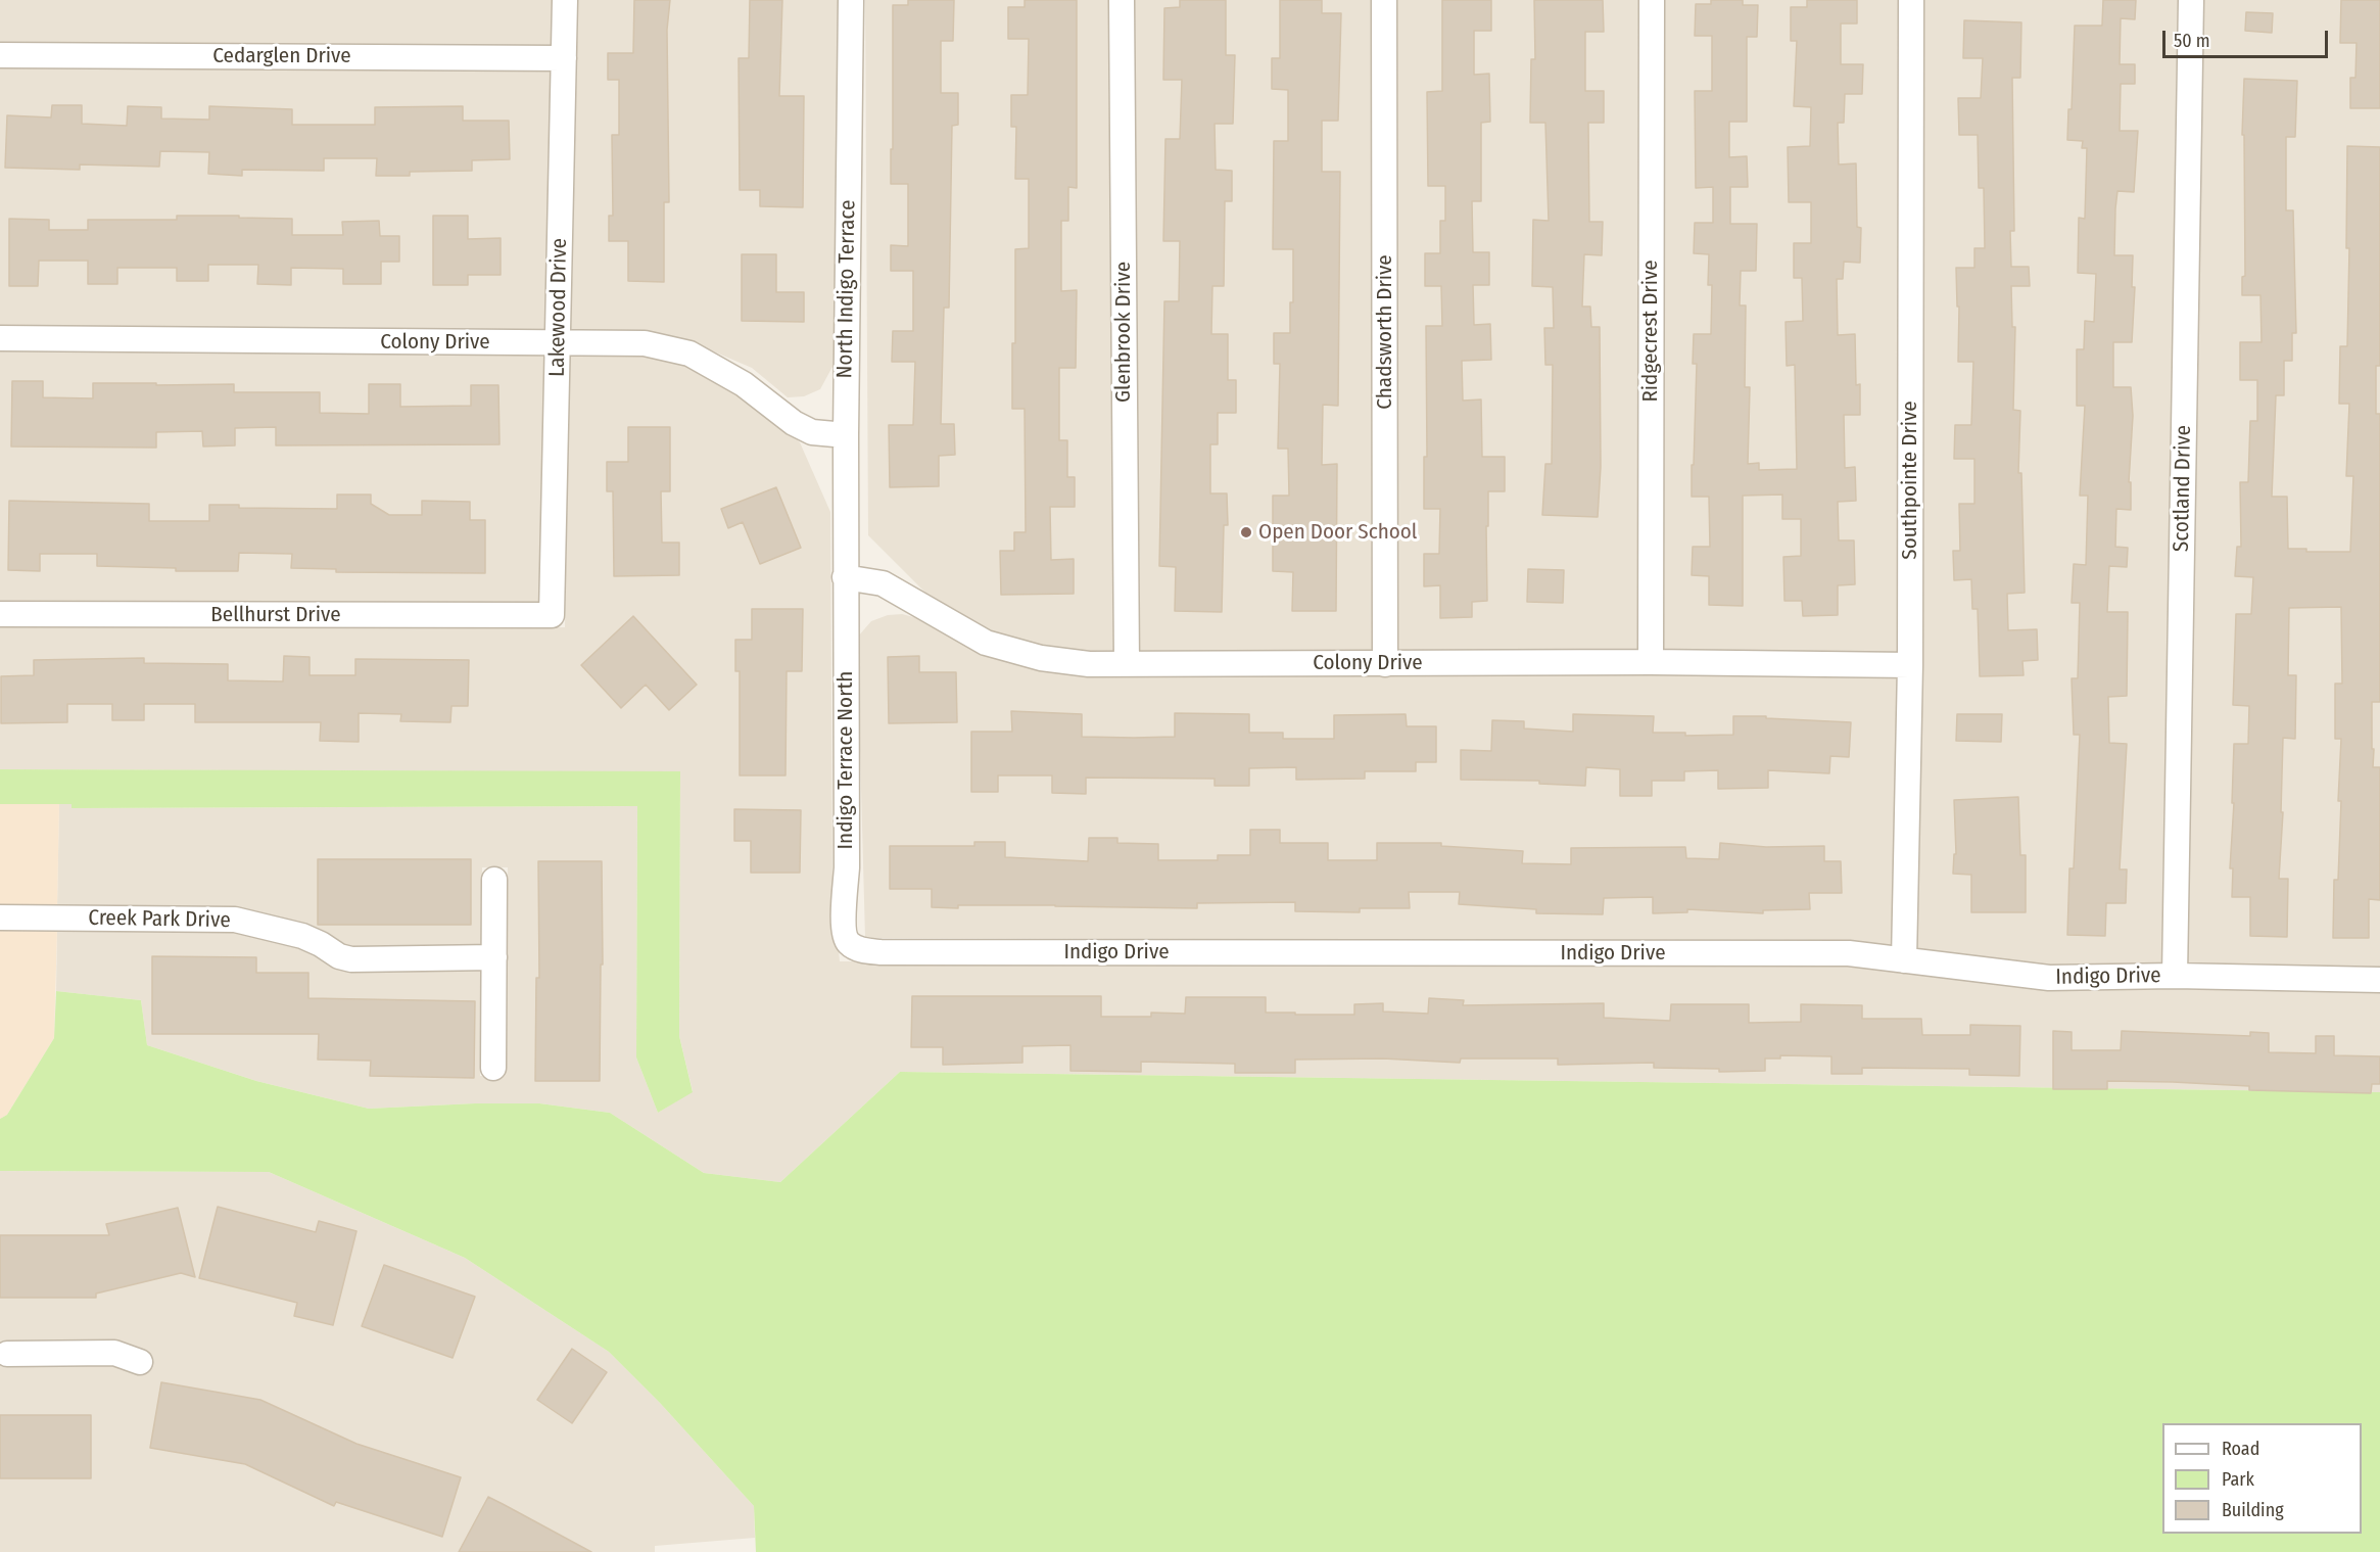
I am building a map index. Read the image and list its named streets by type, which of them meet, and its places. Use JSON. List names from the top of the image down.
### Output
{
  "streets": {
    "street": [
      "Cedarglen Drive",
      "North Indigo Terrace",
      "Lakewood Drive",
      "Ridgecrest Drive",
      "Glenbrook Drive",
      "Chadsworth Drive",
      "Colony Drive",
      "Southpointe Drive",
      "Scotland Drive",
      "Bellhurst Drive",
      "Indigo Terrace North",
      "Creek Park Drive",
      "Indigo Drive"
    ]
  },
  "crossings": [
    ["Cedarglen Drive", "Lakewood Drive"],
    ["North Indigo Terrace", "Colony Drive"],
    ["North Indigo Terrace", "Indigo Terrace North"],
    ["Lakewood Drive", "Colony Drive"],
    ["Lakewood Drive", "Bellhurst Drive"],
    ["Ridgecrest Drive", "Colony Drive"],
    ["Glenbrook Drive", "Colony Drive"],
    ["Chadsworth Drive", "Colony Drive"],
    ["Colony Drive", "Southpointe Drive"],
    ["Colony Drive", "Indigo Terrace North"],
    ["Southpointe Drive", "Indigo Drive"],
    ["Scotland Drive", "Indigo Drive"],
    ["Indigo Terrace North", "Indigo Drive"]
  ],
  "places": ["Open Door School"],
  "legend": ["Road", "Park", "Building"],
  "scale_bar": "50 m"
}
